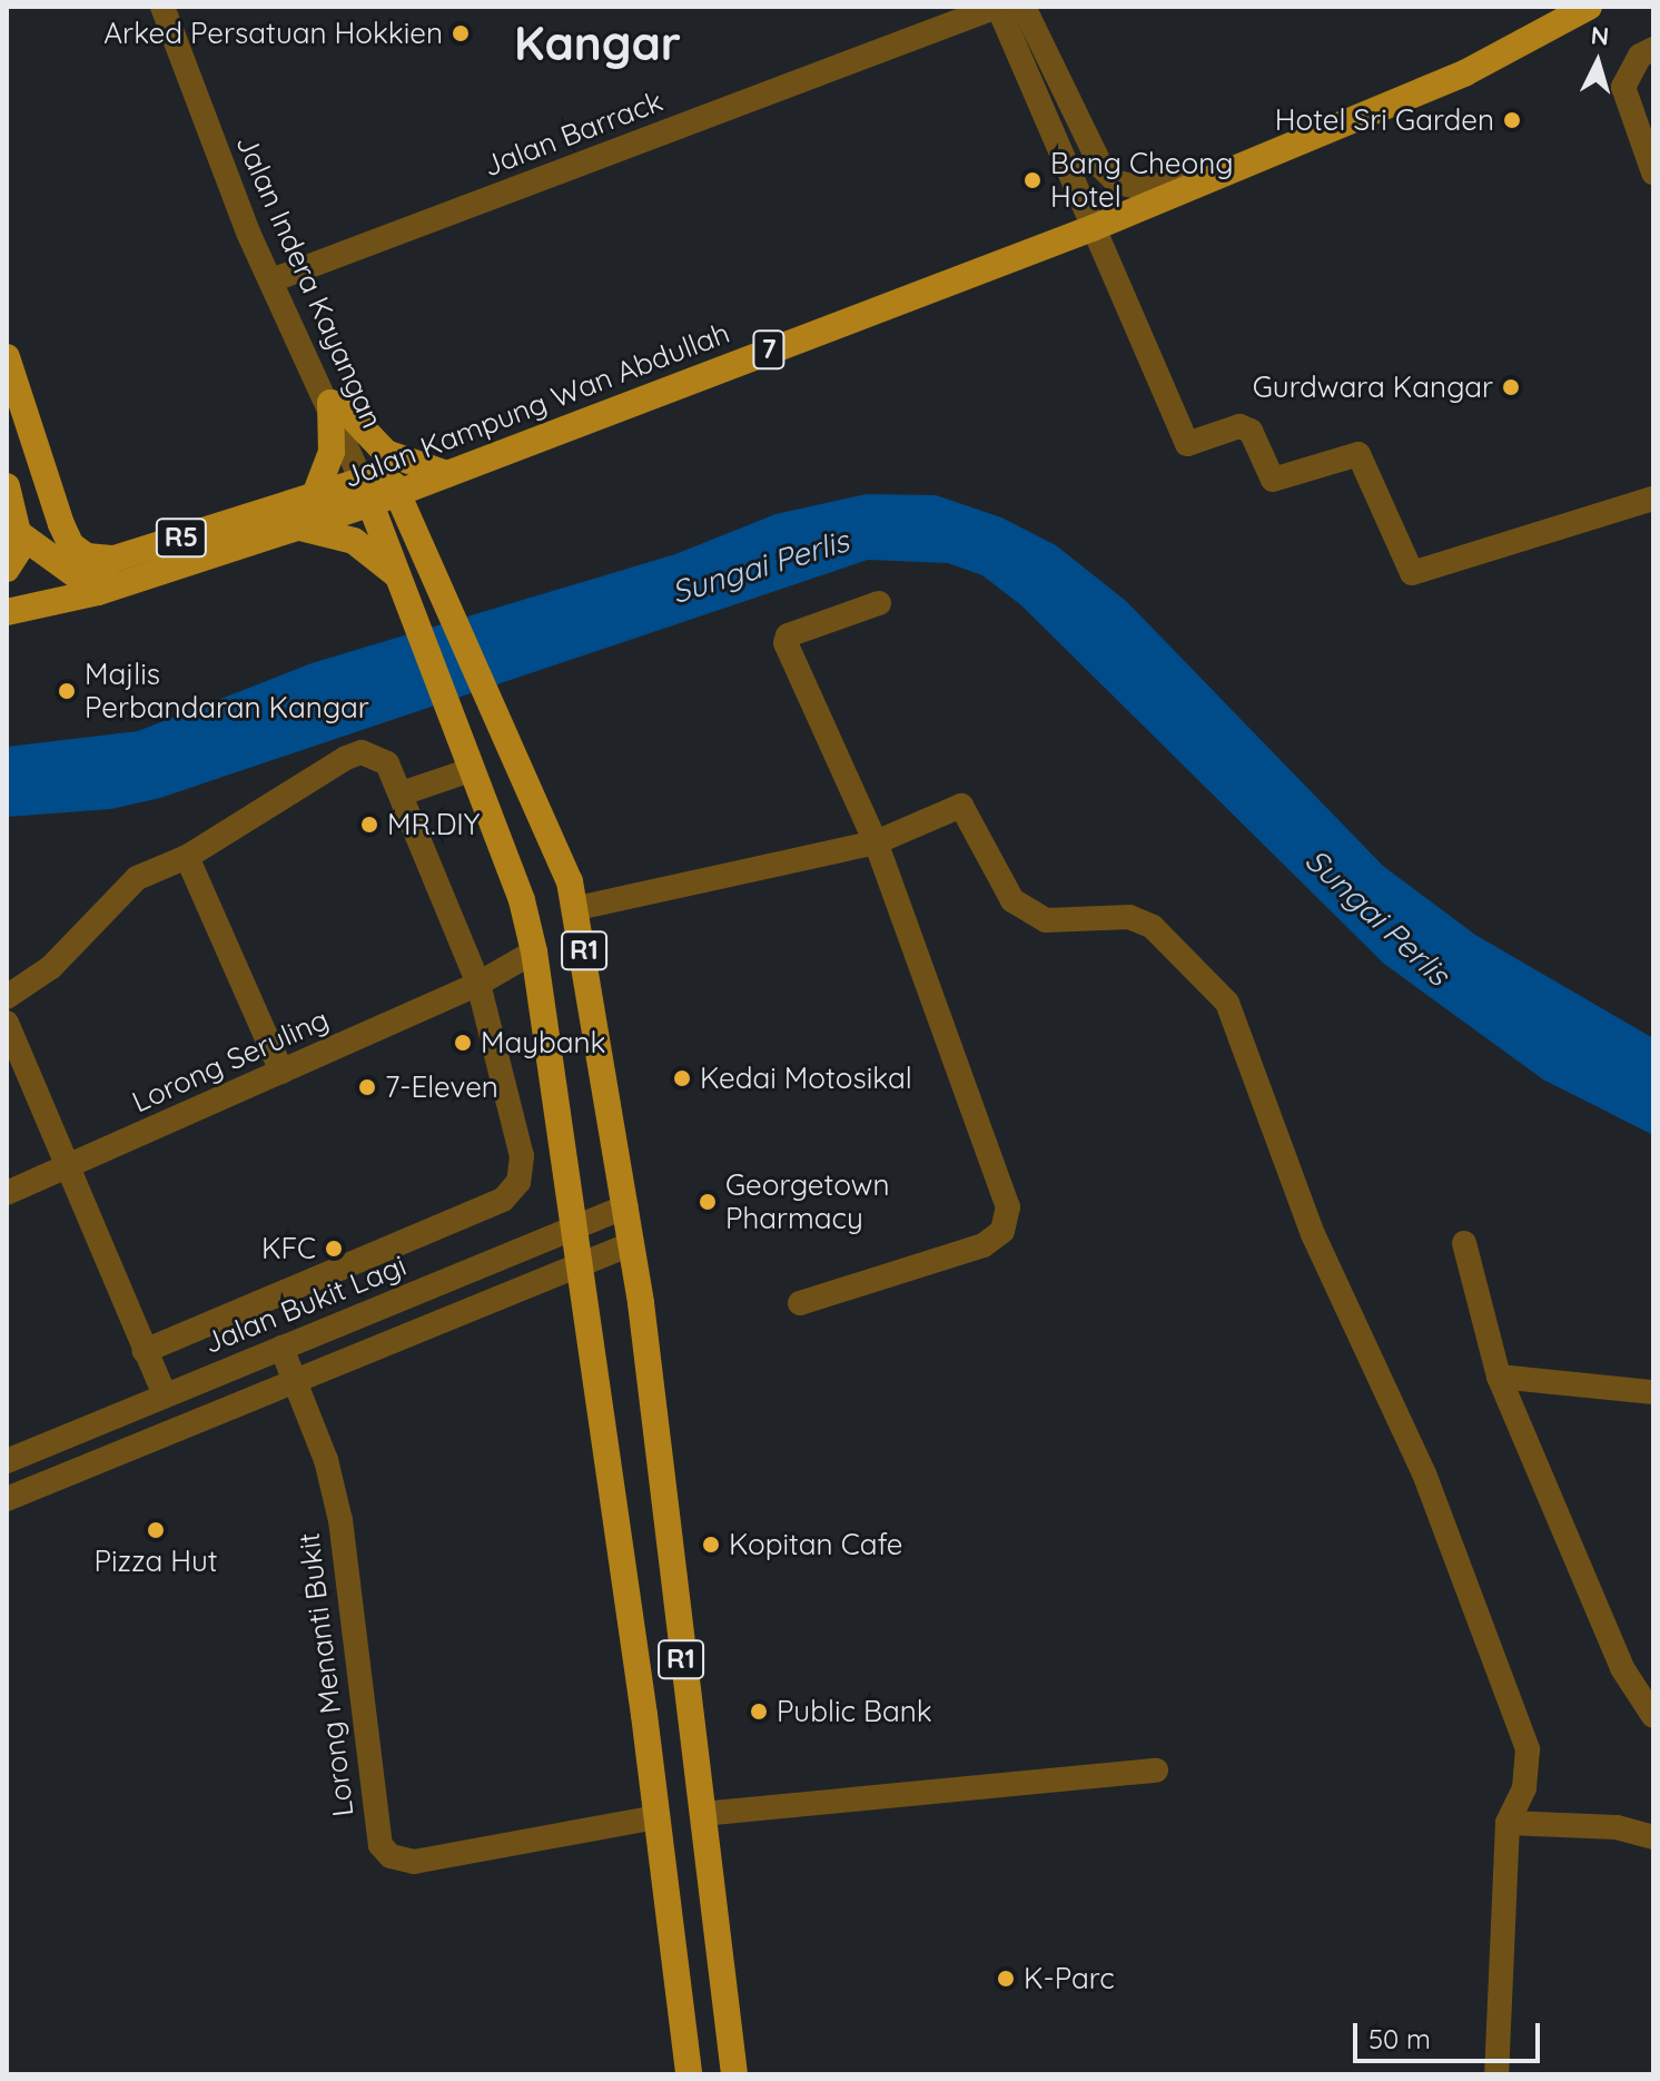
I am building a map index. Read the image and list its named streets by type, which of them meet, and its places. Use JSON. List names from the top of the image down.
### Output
{
  "streets": {
    "main road": [
      "7",
      "Jalan Kampung Wan Abdullah",
      "R5",
      "R1"
    ],
    "street": [
      "Jalan Barrack",
      "Jalan Indera Kayangan",
      "Lorong Seruling",
      "Jalan Bukit Lagi",
      "Lorong Menanti Bukit"
    ]
  },
  "crossings": [
    ["Jalan Barrack", "Jalan Indera Kayangan"],
    ["Jalan Indera Kayangan", "Jalan Kampung Wan Abdullah"],
    ["Jalan Indera Kayangan", "R1"],
    ["7", "Jalan Kampung Wan Abdullah"],
    ["Jalan Kampung Wan Abdullah", "R1"],
    ["R1", "Lorong Seruling"],
    ["R1", "Jalan Bukit Lagi"],
    ["R1", "Lorong Menanti Bukit"],
    ["Jalan Bukit Lagi", "Lorong Menanti Bukit"]
  ],
  "districts": ["Kangar"],
  "water": ["Sungai Perlis"],
  "places": [
    "Arked Persatuan Hokkien",
    "Hotel Sri Garden",
    "Bang Cheong Hotel",
    "Gurdwara Kangar",
    "Majlis Perbandaran Kangar",
    "MR.DIY",
    "Maybank",
    "Kedai Motosikal",
    "7-Eleven",
    "Georgetown Pharmacy",
    "KFC",
    "Pizza Hut",
    "Kopitan Cafe",
    "Public Bank",
    "K-Parc"
  ],
  "scale_bar": "50 m",
  "north": "top"
}
